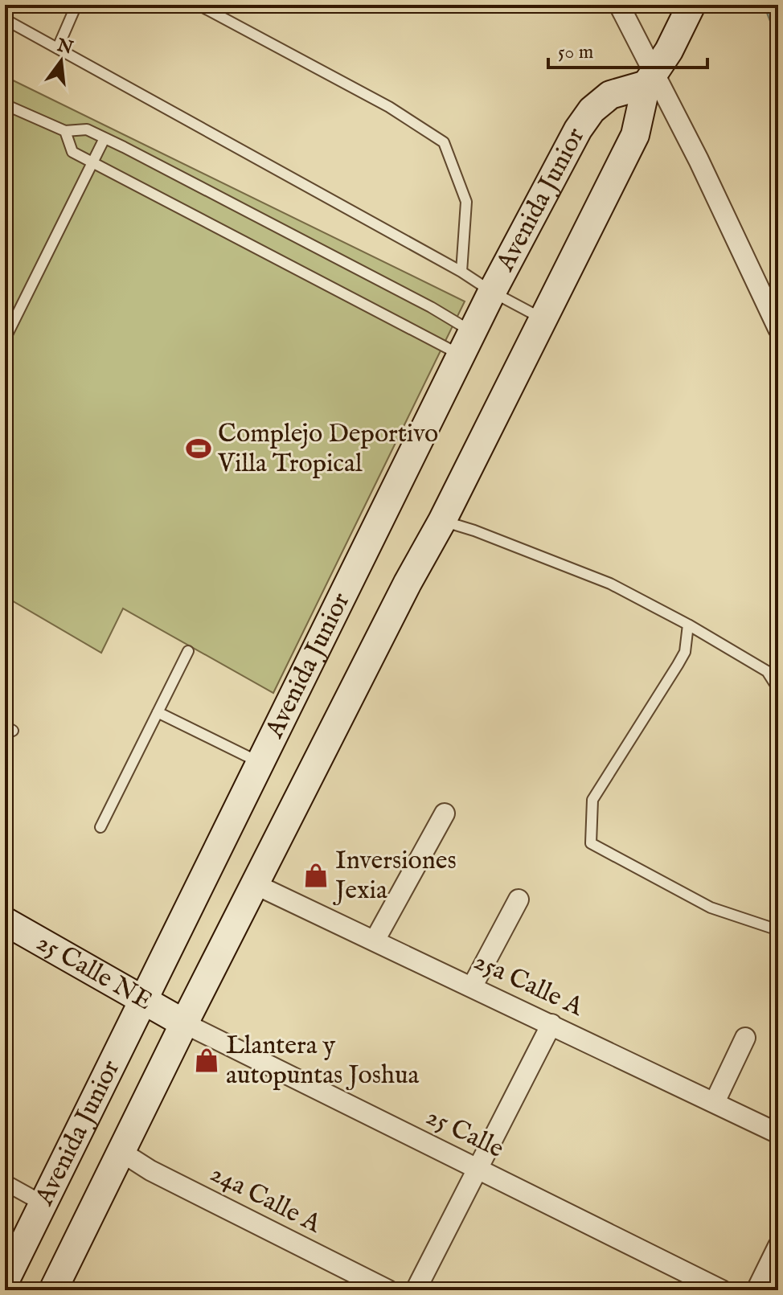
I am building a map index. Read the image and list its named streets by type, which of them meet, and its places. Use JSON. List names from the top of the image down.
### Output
{
  "streets": {
    "main road": ["Avenida Junior", "25 Calle NE"],
    "street": ["25a Calle A", "25 Calle", "24a Calle A"]
  },
  "crossings": [
    ["Avenida Junior", "25 Calle NE"],
    ["Avenida Junior", "25a Calle A"],
    ["Avenida Junior", "25 Calle"],
    ["Avenida Junior", "24a Calle A"],
    ["25 Calle NE", "25 Calle"]
  ],
  "places": {
    "sports": ["Complejo Deportivo Villa Tropical"],
    "shop": ["Inversiones Jexia", "Llantera y autopuntas Joshua"]
  },
  "scale_bar": "50 m",
  "north": "top"
}
